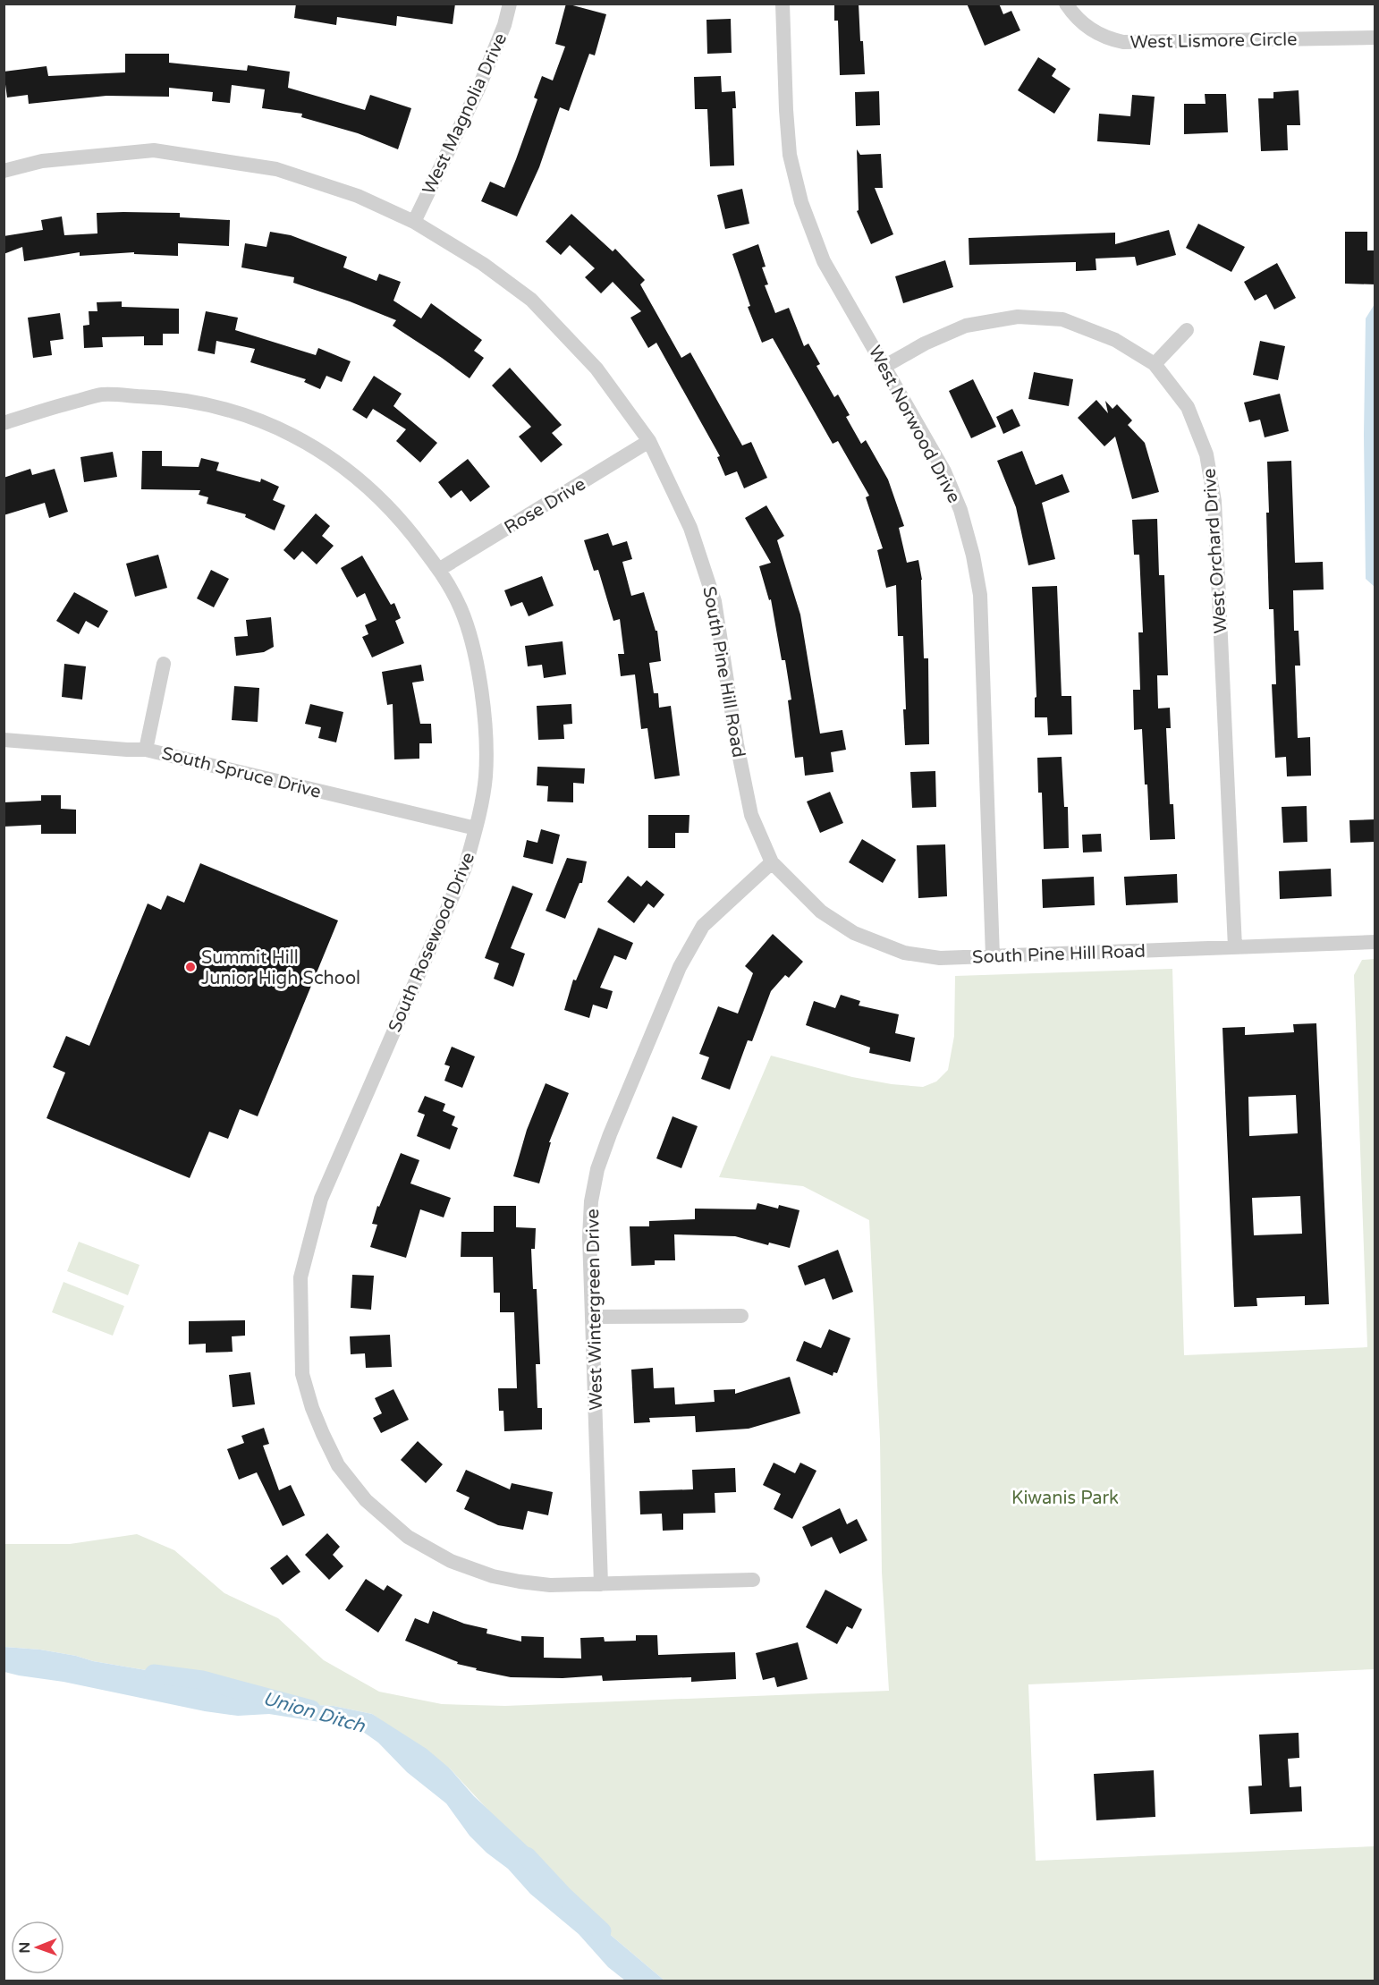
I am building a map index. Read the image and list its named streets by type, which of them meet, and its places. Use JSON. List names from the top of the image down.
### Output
{
  "streets": {
    "street": [
      "West Lismore Circle",
      "West Magnolia Drive",
      "West Norwood Drive",
      "Rose Drive",
      "West Orchard Drive",
      "South Pine Hill Road",
      "South Spruce Drive",
      "South Rosewood Drive",
      "West Wintergreen Drive"
    ]
  },
  "crossings": [
    ["West Magnolia Drive", "South Pine Hill Road"],
    ["West Norwood Drive", "West Orchard Drive"],
    ["West Norwood Drive", "South Pine Hill Road"],
    ["Rose Drive", "South Pine Hill Road"],
    ["Rose Drive", "South Rosewood Drive"],
    ["West Orchard Drive", "South Pine Hill Road"],
    ["South Pine Hill Road", "West Wintergreen Drive"],
    ["South Spruce Drive", "South Rosewood Drive"],
    ["South Rosewood Drive", "West Wintergreen Drive"]
  ],
  "water": ["Union Ditch"],
  "parks": ["Kiwanis Park"],
  "places": ["Summit Hill Junior High School"],
  "north": "left"
}
